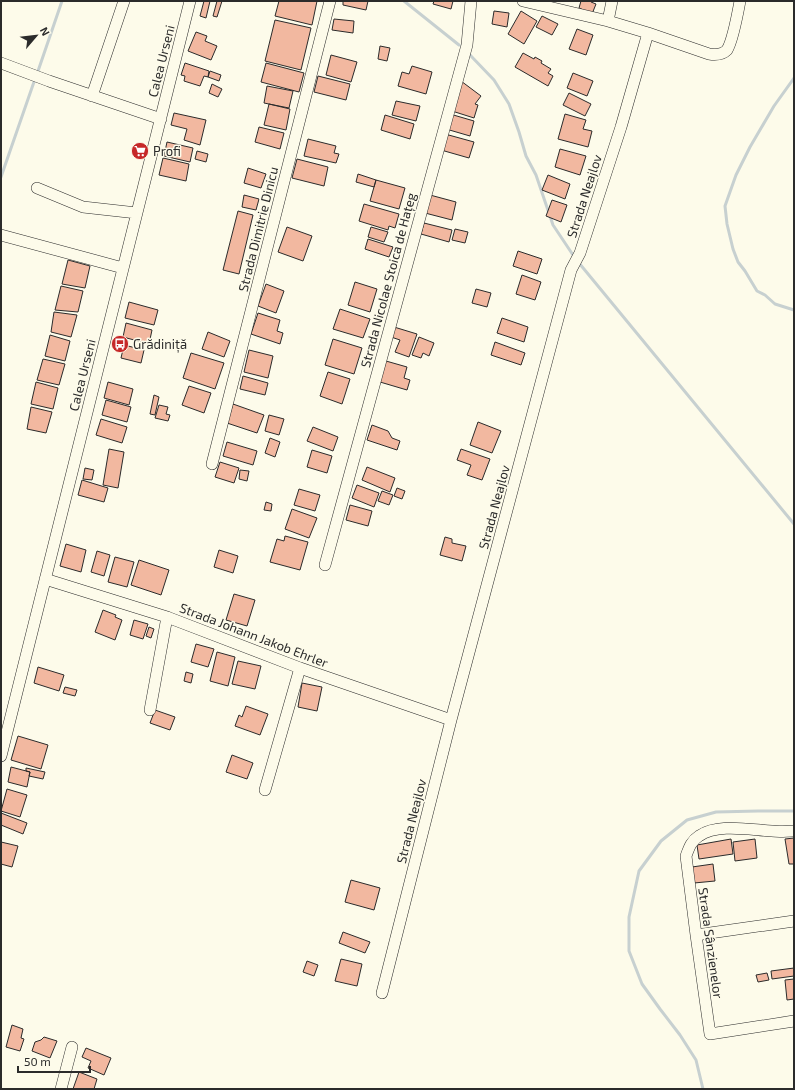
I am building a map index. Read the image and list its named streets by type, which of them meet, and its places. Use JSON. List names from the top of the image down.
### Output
{
  "streets": {
    "street": [
      "Calea Urseni",
      "Strada Neajlov",
      "Strada Dimitrie Dinicu",
      "Strada Nicolae Stoica de Hațeg",
      "Strada Johann Jakob Ehrler",
      "Strada Sânzienelor"
    ]
  },
  "crossings": [
    ["Calea Urseni", "Strada Johann Jakob Ehrler"],
    ["Strada Neajlov", "Strada Johann Jakob Ehrler"]
  ],
  "places": {
    "supermarket": ["Profi"],
    "bus stop": ["Grădiniță"]
  },
  "scale_bar": "50 m",
  "north": "top right"
}
